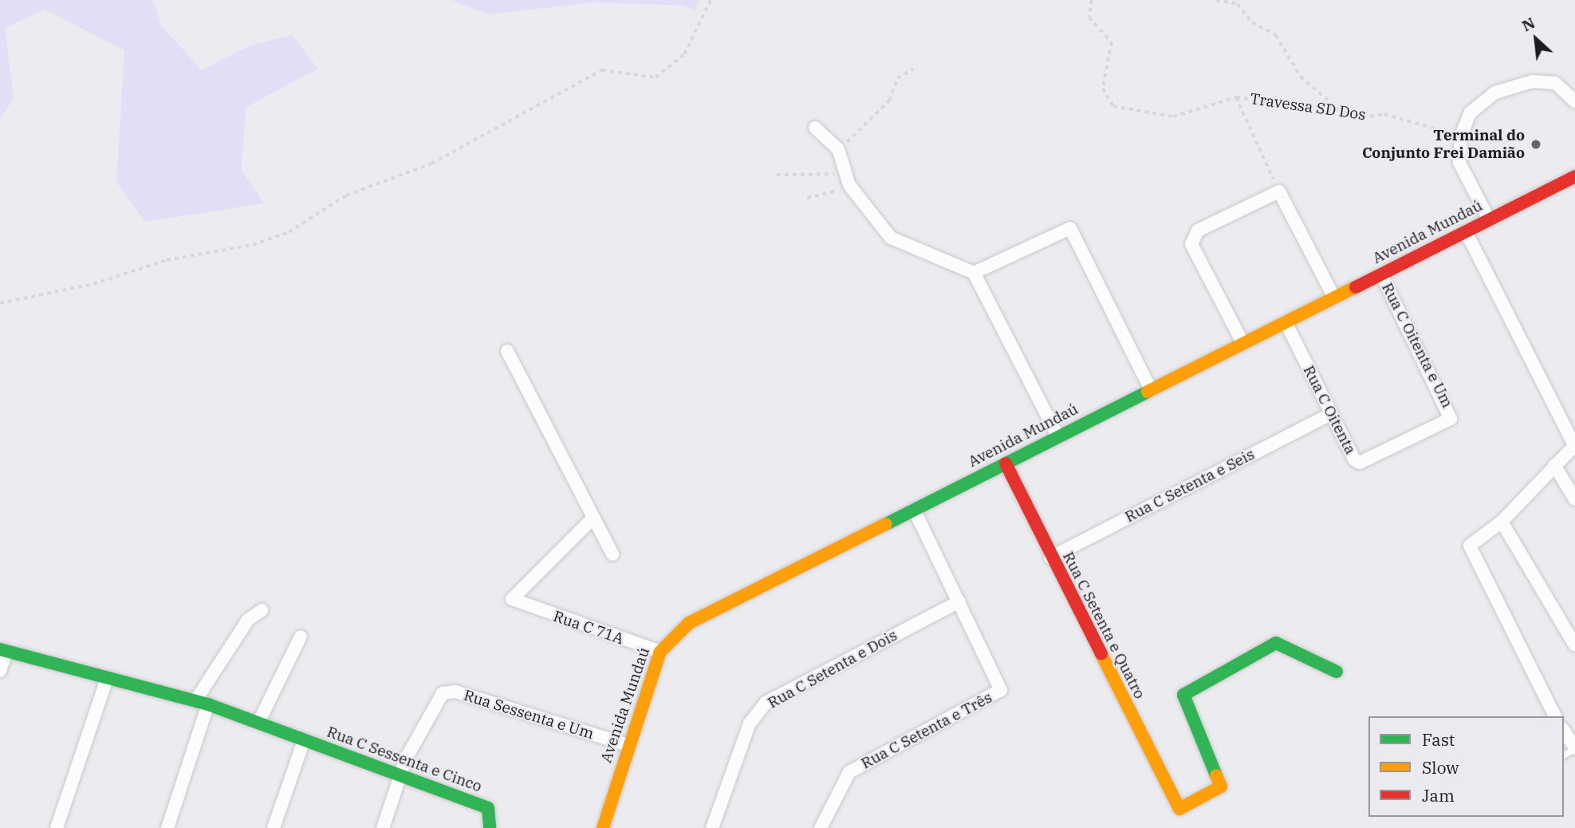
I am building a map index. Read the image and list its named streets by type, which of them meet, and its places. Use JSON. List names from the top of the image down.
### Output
{
  "streets": {
    "street": [
      "Avenida Mundaú",
      "Rua C Oitenta e Um",
      "Rua C Oitenta",
      "Rua C Setenta e Seis",
      "Rua C Setenta e Quatro",
      "Rua C 71A",
      "Rua C Setenta e Dois",
      "Rua Sessenta e Um",
      "Rua C Setenta e Três",
      "Rua C Sessenta e Cinco"
    ],
    "path": ["Travessa SD Dos"]
  },
  "crossings": [
    ["Avenida Mundaú", "Rua C Oitenta e Um"],
    ["Avenida Mundaú", "Rua C Oitenta"],
    ["Avenida Mundaú", "Rua C Setenta e Quatro"],
    ["Avenida Mundaú", "Rua C 71A"],
    ["Avenida Mundaú", "Rua Sessenta e Um"],
    ["Avenida Mundaú", "Rua C Setenta e Três"],
    ["Rua C Oitenta e Um", "Rua C Oitenta"],
    ["Rua C Oitenta", "Rua C Setenta e Seis"],
    ["Rua C Setenta e Seis", "Rua C Setenta e Quatro"],
    ["Rua C Setenta e Dois", "Rua C Setenta e Três"],
    ["Rua Sessenta e Um", "Rua C Sessenta e Cinco"]
  ],
  "places": ["Terminal do Conjunto Frei Damião"],
  "legend": ["Fast", "Slow", "Jam"],
  "north": "top left"
}
